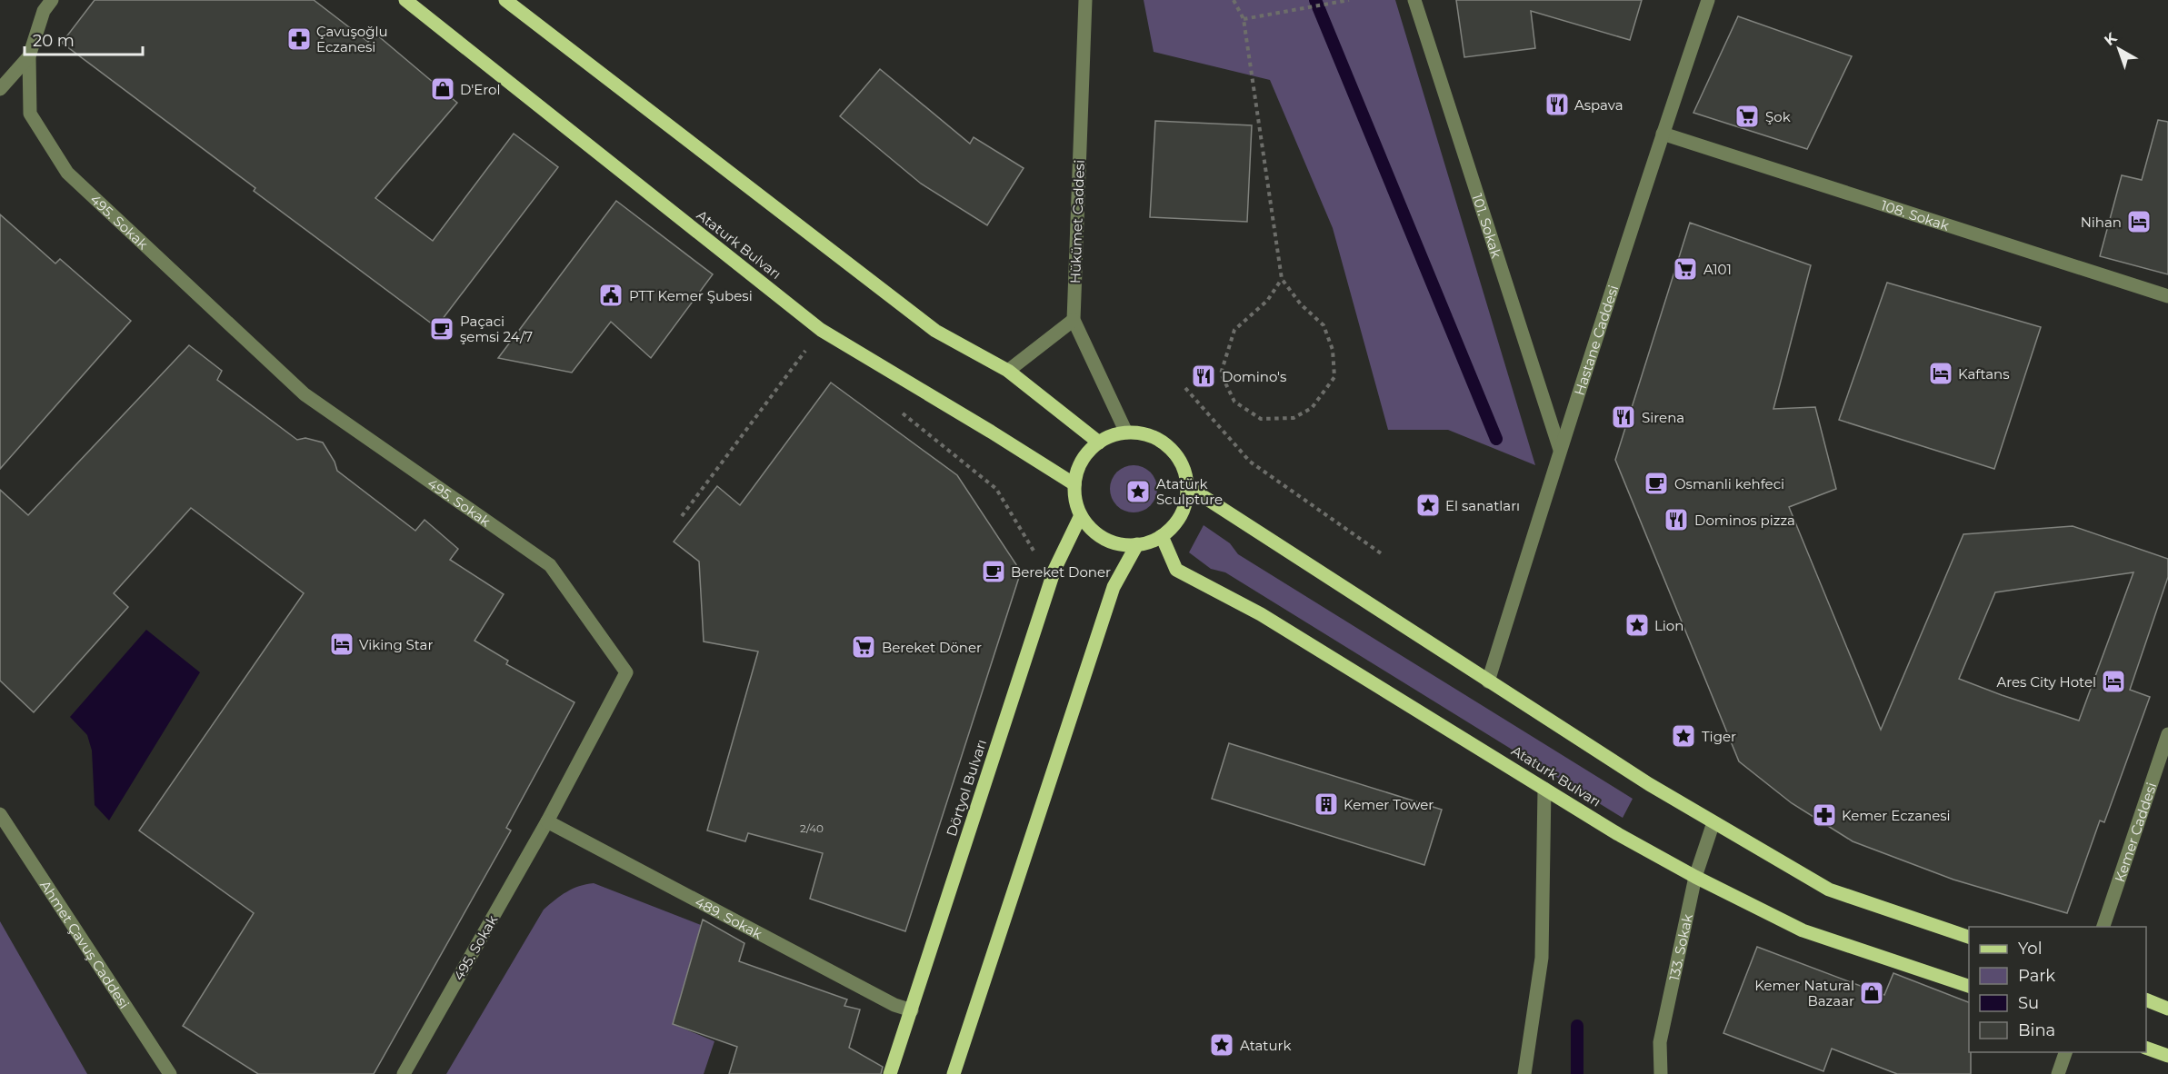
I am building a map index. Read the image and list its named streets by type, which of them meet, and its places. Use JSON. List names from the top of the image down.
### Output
{
  "streets": {
    "main road": ["Ataturk Bulvarı", "Dörtyol Bulvarı"],
    "street": [
      "108. Sokak",
      "495. Sokak",
      "Hükümet Caddesi",
      "101. Sokak",
      "Hastane Caddesi",
      "Kemer Caddesi",
      "489. Sokak",
      "Ahmet Çavuş Caddesi",
      "133. Sokak"
    ]
  },
  "crossings": [
    ["108. Sokak", "Hastane Caddesi"],
    ["495. Sokak", "489. Sokak"],
    ["Hükümet Caddesi", "Ataturk Bulvarı"],
    ["Hükümet Caddesi", "Dörtyol Bulvarı"],
    ["101. Sokak", "Hastane Caddesi"],
    ["Ataturk Bulvarı", "Dörtyol Bulvarı"],
    ["Ataturk Bulvarı", "133. Sokak"],
    ["Dörtyol Bulvarı", "489. Sokak"]
  ],
  "places": {
    "pharmacy": ["Çavuşoğlu Eczanesi", "Kemer Eczanesi"],
    "shop": ["D'Erol", "Kemer Natural Bazaar"],
    "restaurant": [
      "Aspava",
      "Domino's",
      "Sirena",
      "Dominos pizza"
    ],
    "supermarket": ["Şok", "A101", "Bereket Döner"],
    "hotel": [
      "Nihan",
      "Kaftans",
      "Viking Star",
      "Ares City Hotel"
    ],
    "public building": ["PTT Kemer Şubesi"],
    "cafe": ["Paçaci şemsi 24/7", "Osmanli kehfeci", "Bereket Doner"],
    "place": [
      "Atatürk Sculpture",
      "El sanatları",
      "Lion",
      "Tiger",
      "Ataturk"
    ],
    "building": ["Kemer Tower"]
  },
  "house_numbers": ["2/40"],
  "legend": [
    "Yol",
    "Park",
    "Su",
    "Bina"
  ],
  "scale_bar": "20 m",
  "north": "top left"
}
